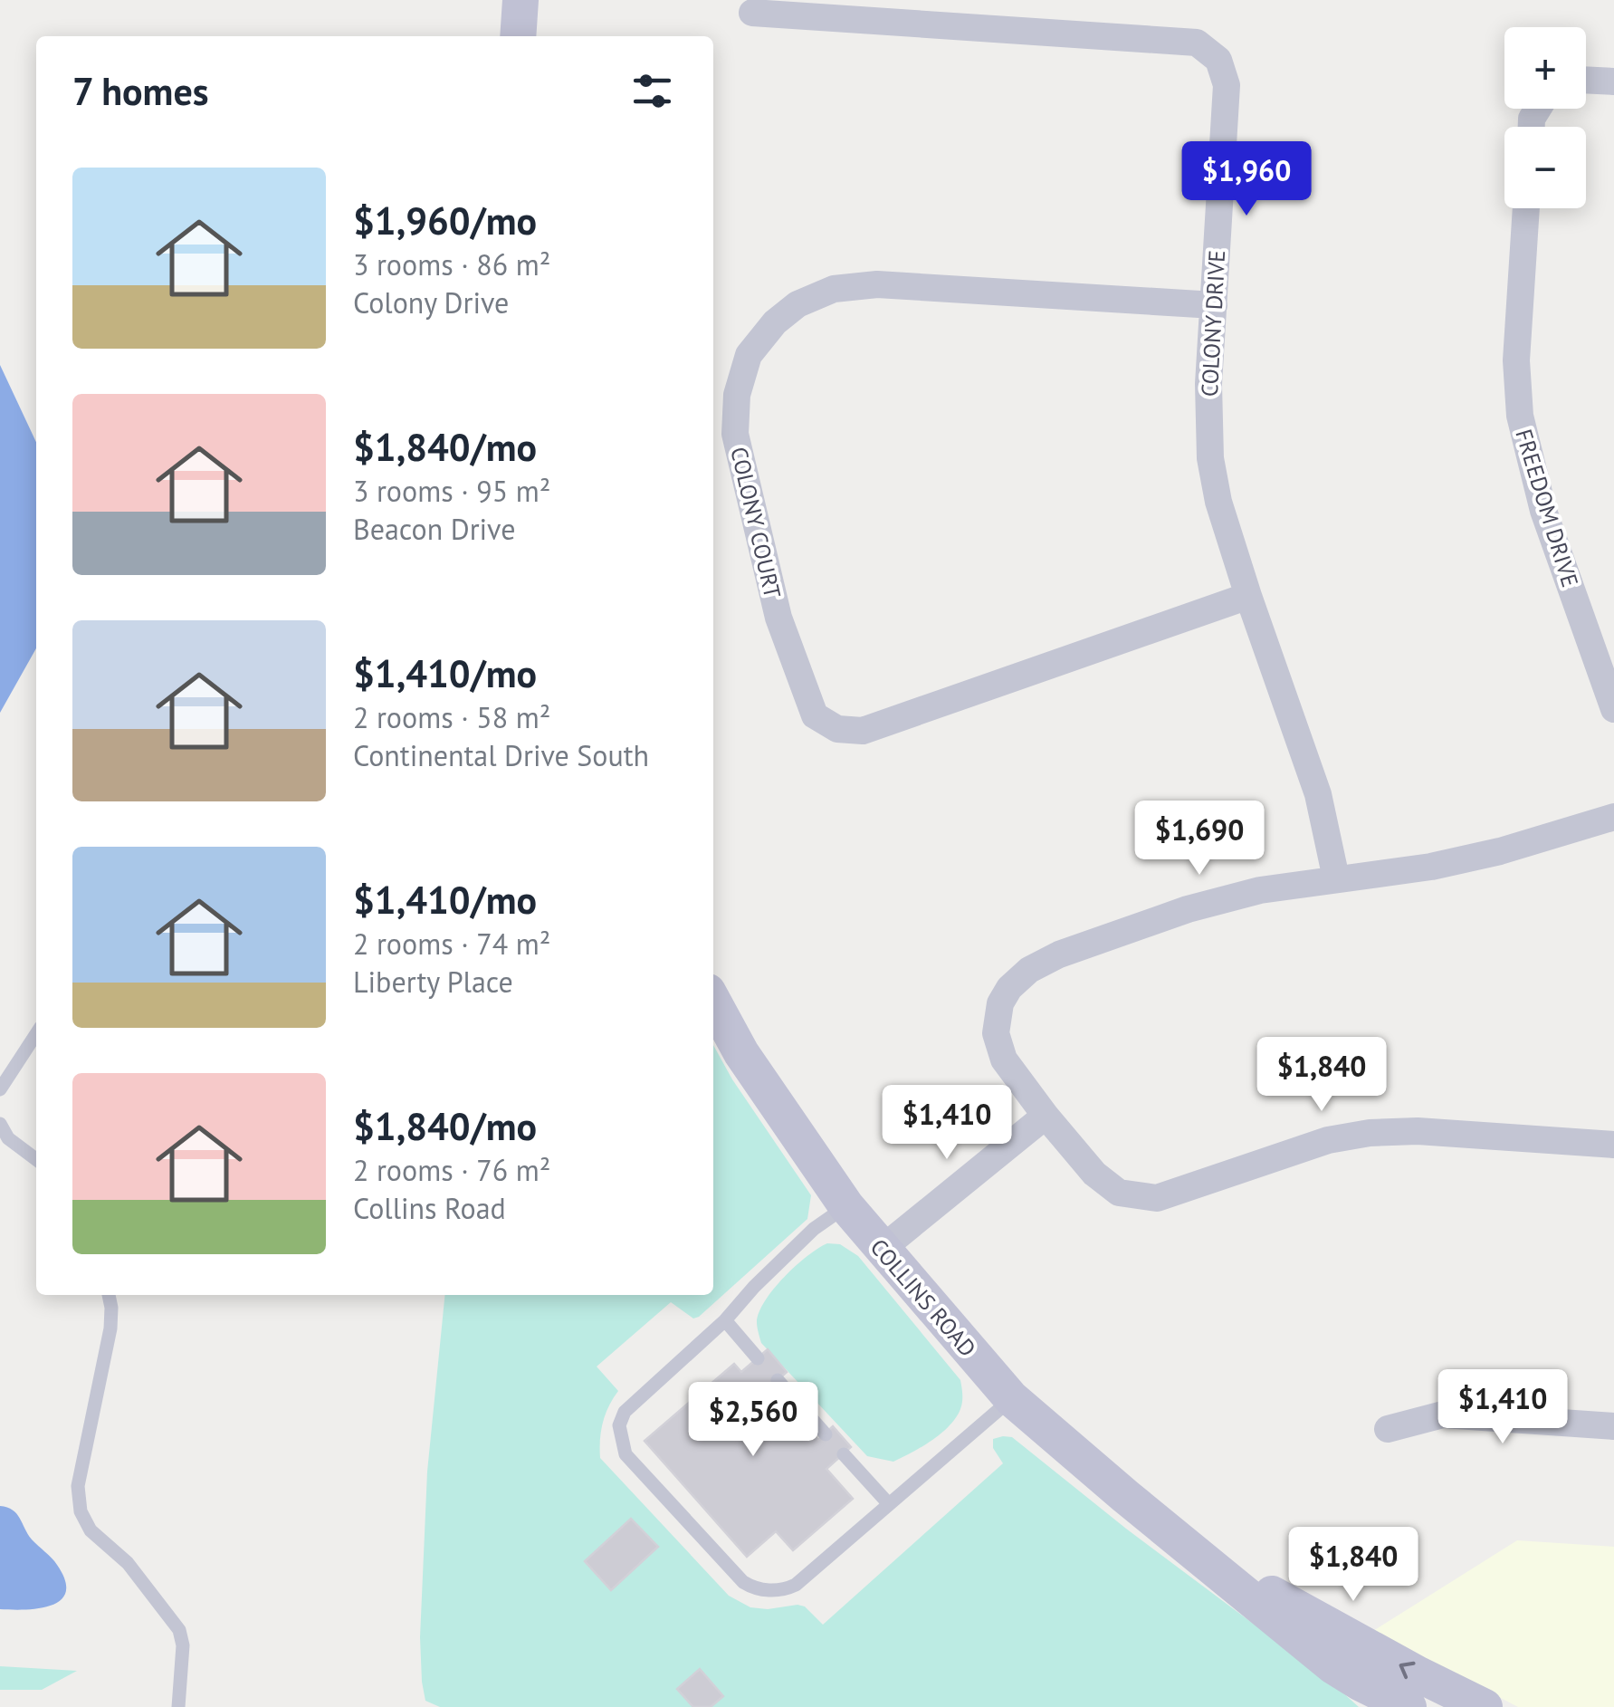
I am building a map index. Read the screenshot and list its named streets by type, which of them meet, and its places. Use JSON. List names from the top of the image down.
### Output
{
  "streets": {
    "street": [
      "COLONY DRIVE",
      "FREEDOM DRIVE",
      "COLONY COURT",
      "COLLINS ROAD"
    ]
  },
  "crossings": [
    ["COLONY DRIVE", "COLONY COURT"]
  ],
  "page": {
    "map_buttons": ["+", "−"],
    "heading": "7 homes",
    "price": [
      "$1,960",
      "$1,690",
      "$1,840",
      "$1,410",
      "$1,410",
      "$2,560",
      "$1,840"
    ],
    "list": [
      {
        "name": "$1,960/mo",
        "note": "3 rooms · 86 m² · Colony Drive"
      },
      {
        "name": "$1,840/mo",
        "note": "3 rooms · 95 m² · Beacon Drive"
      },
      {
        "name": "$1,410/mo",
        "note": "2 rooms · 58 m² · Continental Drive South"
      },
      {
        "name": "$1,410/mo",
        "note": "2 rooms · 74 m² · Liberty Place"
      },
      {
        "name": "$1,840/mo",
        "note": "2 rooms · 76 m² · Collins Road"
      }
    ]
  }
}
